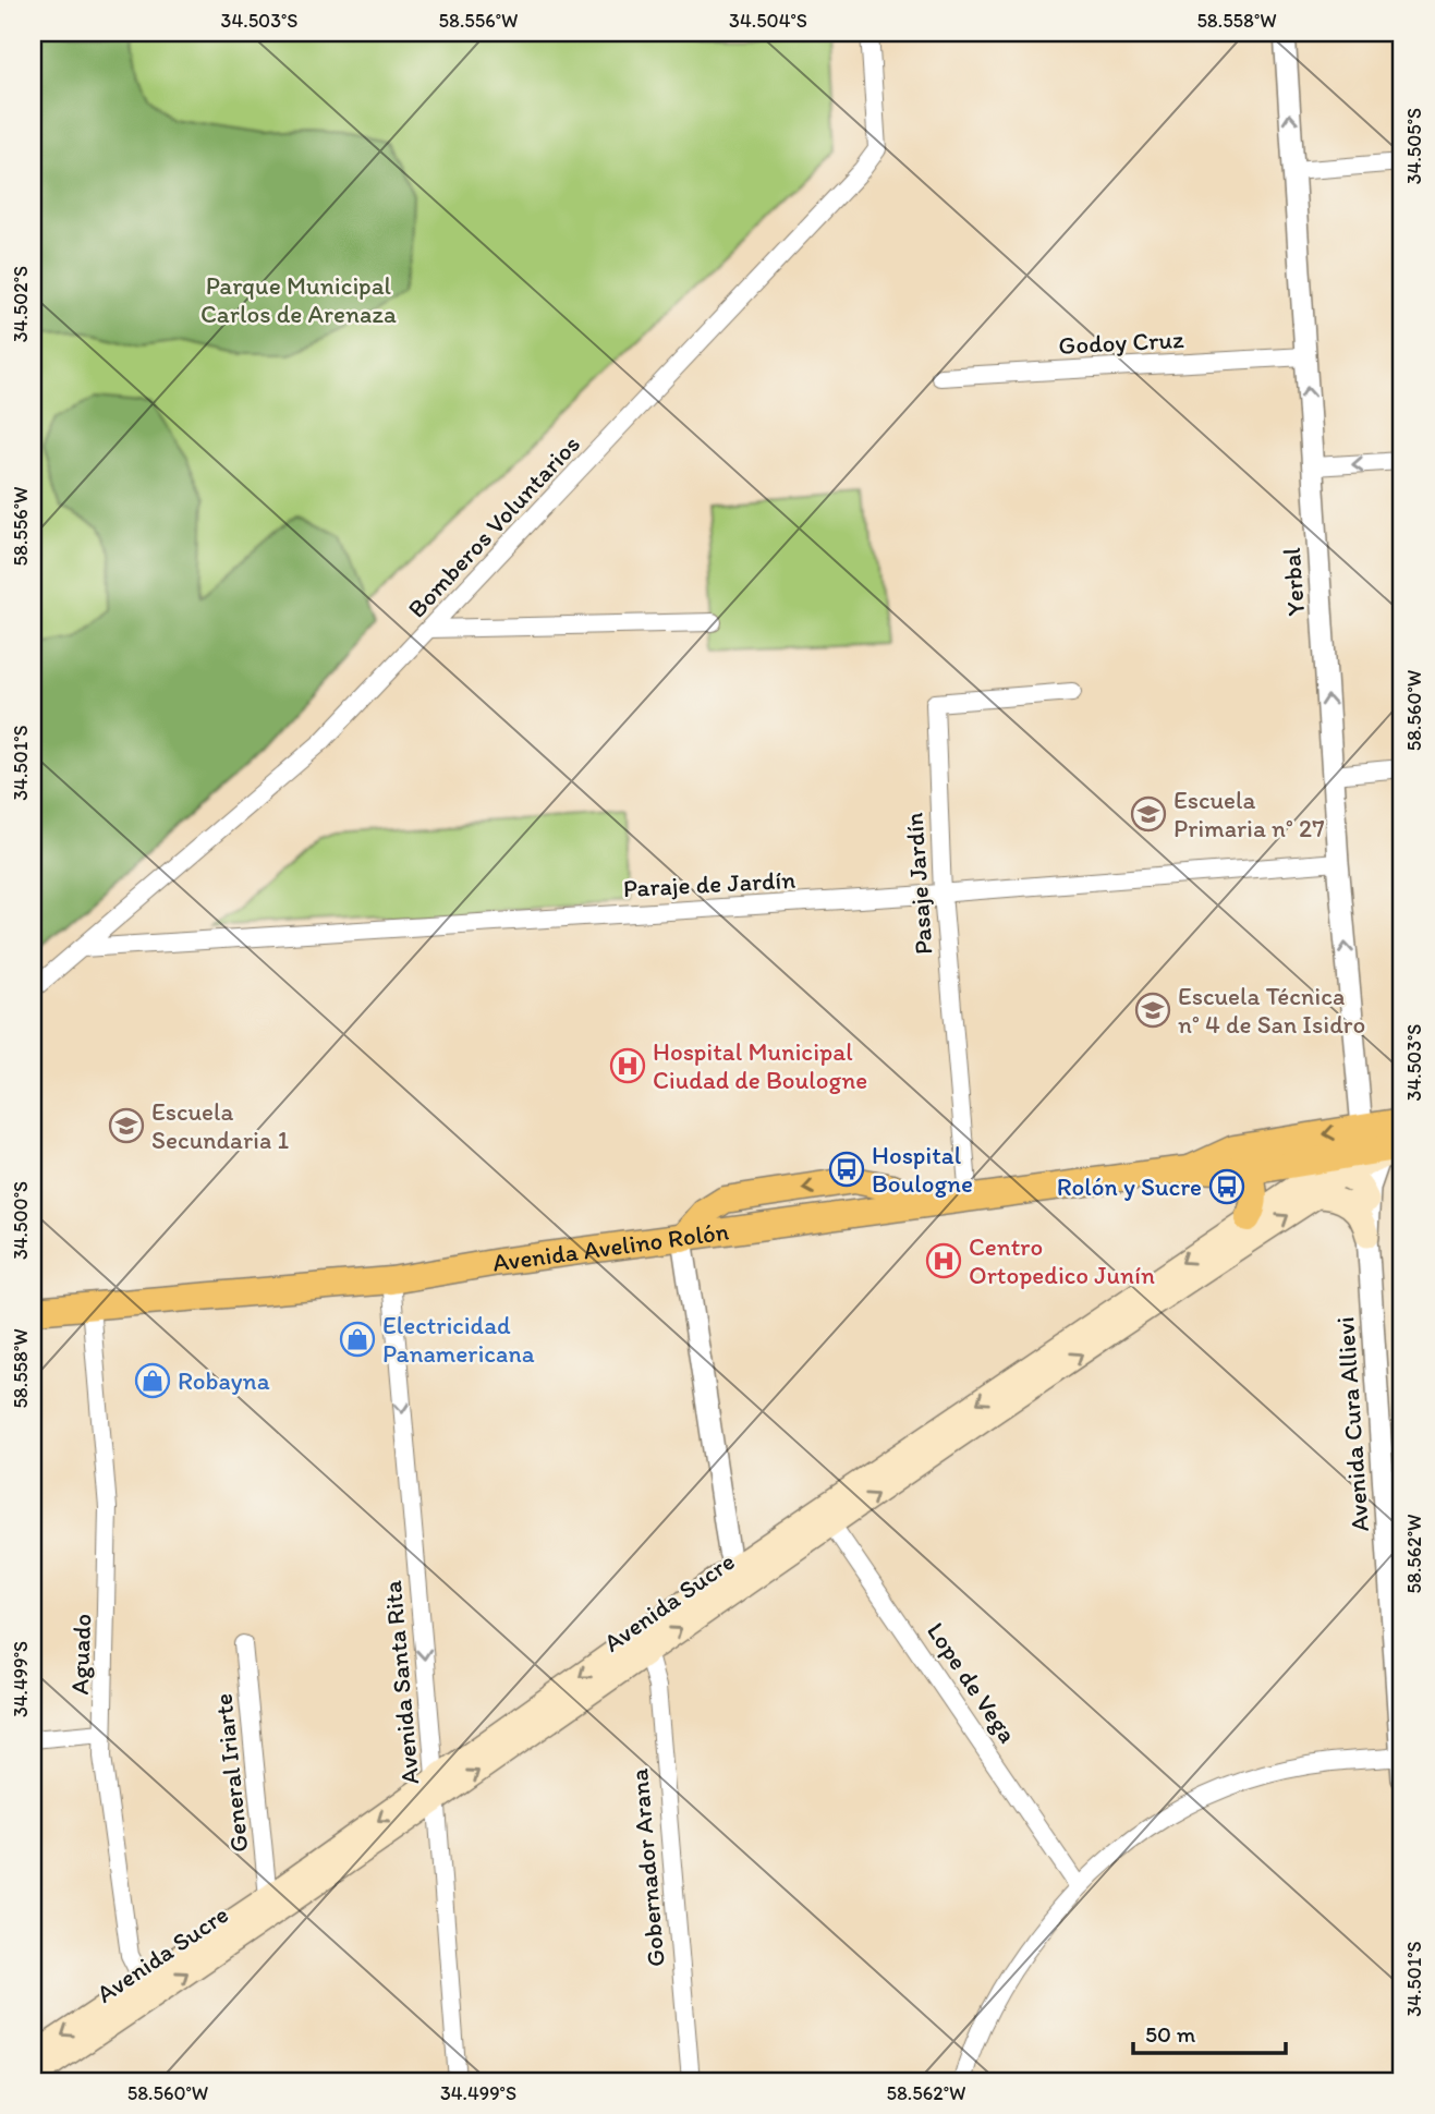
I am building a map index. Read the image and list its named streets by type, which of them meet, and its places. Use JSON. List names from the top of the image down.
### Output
{
  "streets": {
    "main road": ["Avenida Avelino Rolón", "Avenida Sucre"],
    "street": [
      "Godoy Cruz",
      "Bomberos Voluntarios",
      "Yerbal",
      "Paraje de Jardín",
      "Pasaje Jardín",
      "Avenida Cura Allievi",
      "Aguado",
      "Avenida Santa Rita",
      "Lope de Vega",
      "General Iriarte",
      "Gobernador Arana"
    ]
  },
  "crossings": [
    ["Godoy Cruz", "Yerbal"],
    ["Bomberos Voluntarios", "Paraje de Jardín"],
    ["Yerbal", "Paraje de Jardín"],
    ["Yerbal", "Avenida Avelino Rolón"],
    ["Paraje de Jardín", "Pasaje Jardín"],
    ["Pasaje Jardín", "Avenida Avelino Rolón"],
    ["Avenida Avelino Rolón", "Avenida Cura Allievi"],
    ["Avenida Avelino Rolón", "Avenida Sucre"],
    ["Avenida Avelino Rolón", "Aguado"],
    ["Avenida Avelino Rolón", "Avenida Santa Rita"],
    ["Avenida Cura Allievi", "Avenida Sucre"],
    ["Avenida Sucre", "Aguado"],
    ["Avenida Sucre", "Avenida Santa Rita"],
    ["Avenida Sucre", "Lope de Vega"],
    ["Avenida Sucre", "General Iriarte"],
    ["Avenida Sucre", "Gobernador Arana"]
  ],
  "one_way": ["Yerbal", "Avenida Santa Rita"],
  "parks": ["Parque Municipal Carlos de Arenaza"],
  "places": {
    "school or university": ["Escuela Primaria n° 27", "Escuela Técnica n° 4 de San Isidro", "Escuela Secundaria 1"],
    "hospital": ["Hospital Municipal Ciudad de Boulogne", "Centro Ortopedico Junín"],
    "bus stop": ["Hospital Boulogne", "Rolón y Sucre"],
    "shop": ["Electricidad Panamericana", "Robayna"]
  },
  "scale_bar": "50 m",
  "coordinates": [
    "34.503°S",
    "58.556°W",
    "34.504°S",
    "58.558°W",
    "34.505°S",
    "34.502°S",
    "58.560°W",
    "34.501°S",
    "34.500°S",
    "58.562°W",
    "34.499°S"
  ]
}
